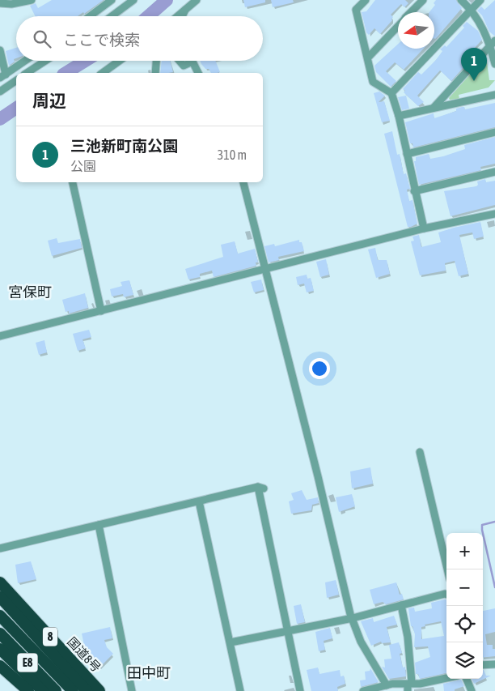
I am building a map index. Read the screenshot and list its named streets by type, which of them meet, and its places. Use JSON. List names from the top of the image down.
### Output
{
  "streets": {
    "highway": ["8", "国道8号", "E8"]
  },
  "districts": ["宮保町", "田中町"],
  "north": "left",
  "page": {
    "search": "ここで検索",
    "pins": "1",
    "heading": "周辺",
    "list": [
      {
        "mark": "1",
        "name": "三池新町南公園",
        "note": "公園",
        "value": "310 m"
      }
    ],
    "map_buttons": ["+", "−"]
  }
}
